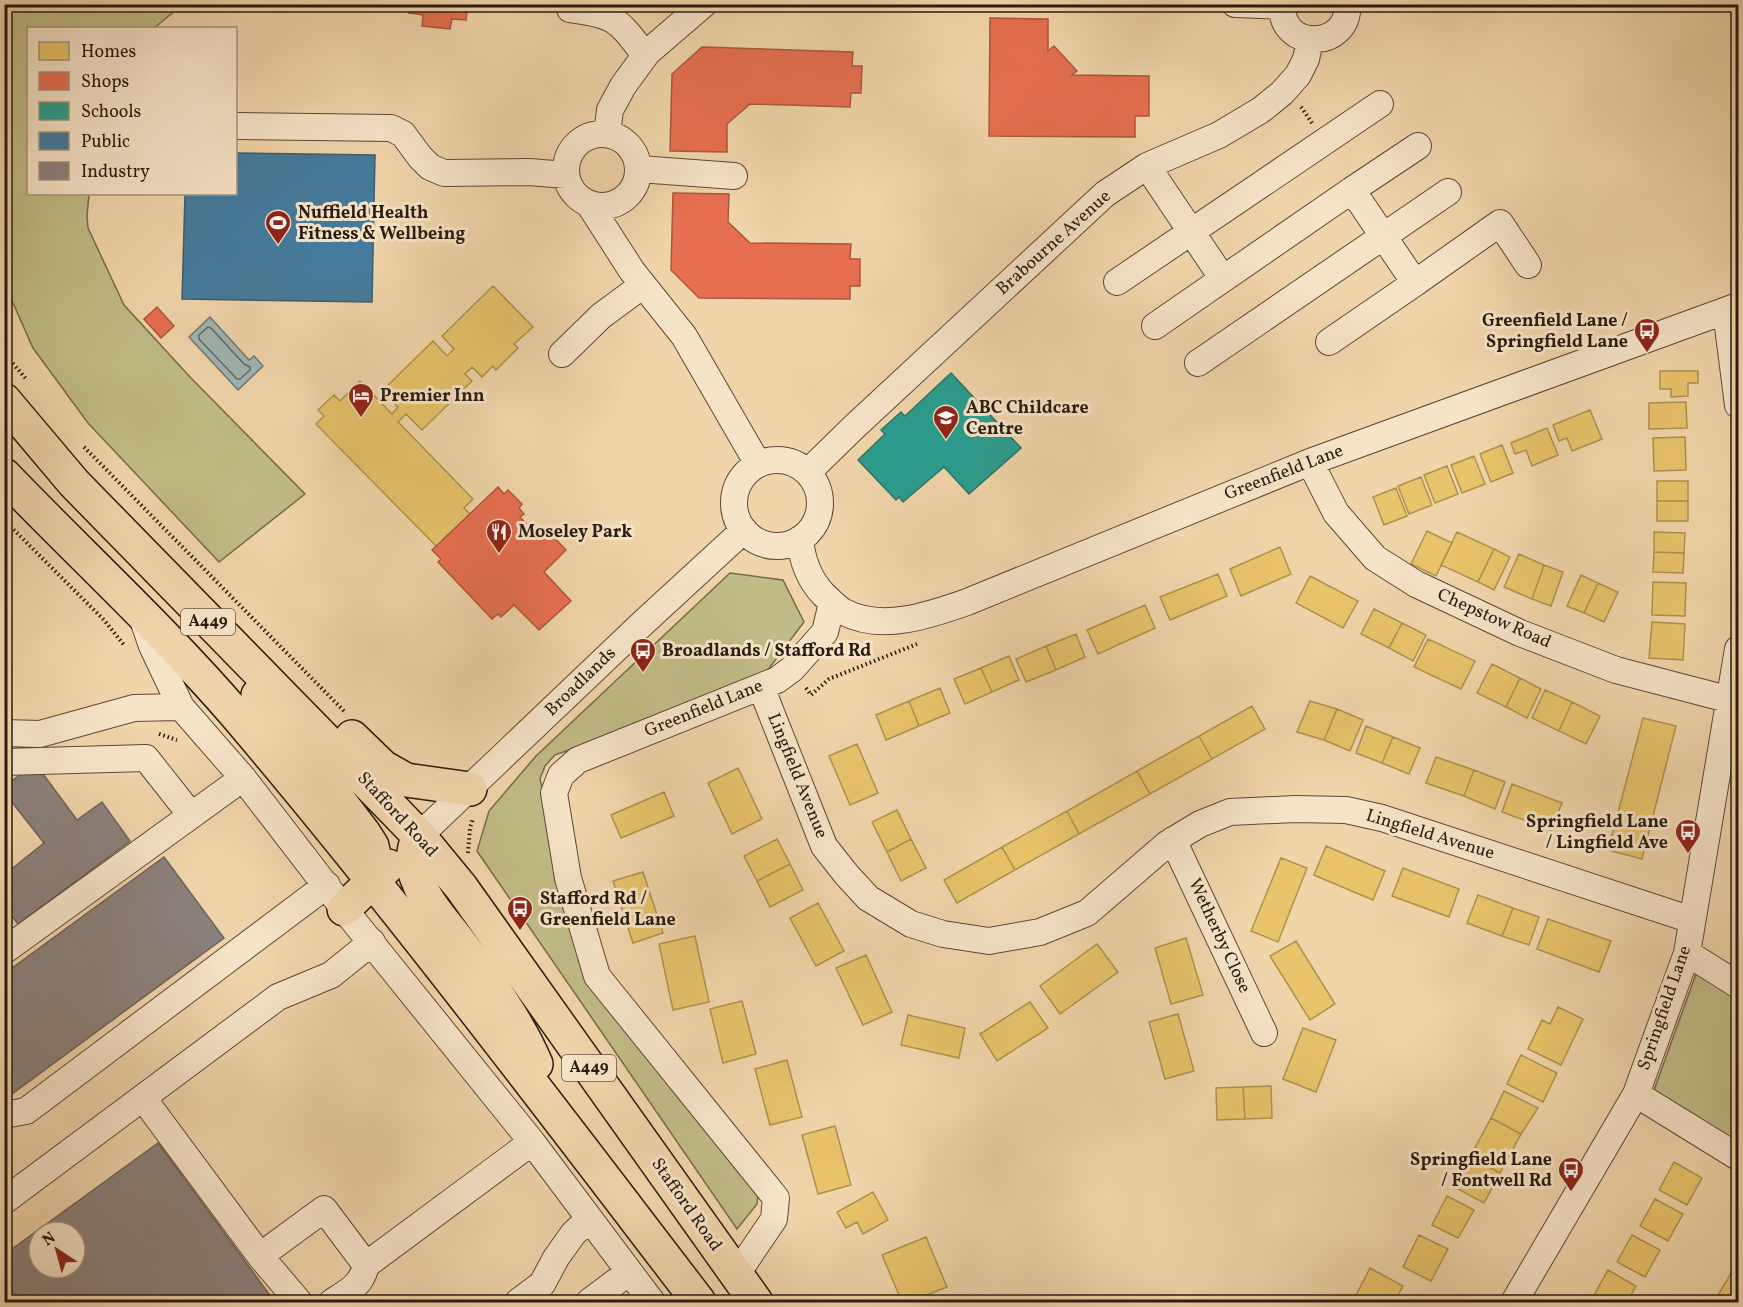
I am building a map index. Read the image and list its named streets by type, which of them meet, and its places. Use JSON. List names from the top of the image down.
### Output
{
  "streets": {
    "highway": ["A449", "Stafford Road"],
    "street": [
      "Brabourne Avenue",
      "Greenfield Lane",
      "Chepstow Road",
      "Broadlands",
      "Lingfield Avenue",
      "Wetherby Close",
      "Springfield Lane"
    ]
  },
  "crossings": [
    ["Brabourne Avenue", "Greenfield Lane"],
    ["Brabourne Avenue", "Broadlands"],
    ["Greenfield Lane", "Chepstow Road"],
    ["Greenfield Lane", "Broadlands"],
    ["Greenfield Lane", "Lingfield Avenue"],
    ["Greenfield Lane", "Stafford Road"],
    ["Chepstow Road", "Springfield Lane"],
    ["Broadlands", "Stafford Road"],
    ["Lingfield Avenue", "Wetherby Close"],
    ["Lingfield Avenue", "Springfield Lane"]
  ],
  "places": {
    "sports": ["Nuffield Health Fitness & Wellbeing"],
    "bus stop": [
      "Greenfield Lane / Springfield Lane",
      "Broadlands / Stafford Rd",
      "Springfield Lane / Lingfield Ave",
      "Stafford Rd / Greenfield Lane",
      "Springfield Lane / Fontwell Rd"
    ],
    "hotel": ["Premier Inn"],
    "school or university": ["ABC Childcare Centre"],
    "restaurant": ["Moseley Park"]
  },
  "legend": [
    "Homes",
    "Shops",
    "Schools",
    "Public",
    "Industry"
  ],
  "north": "top left"
}
